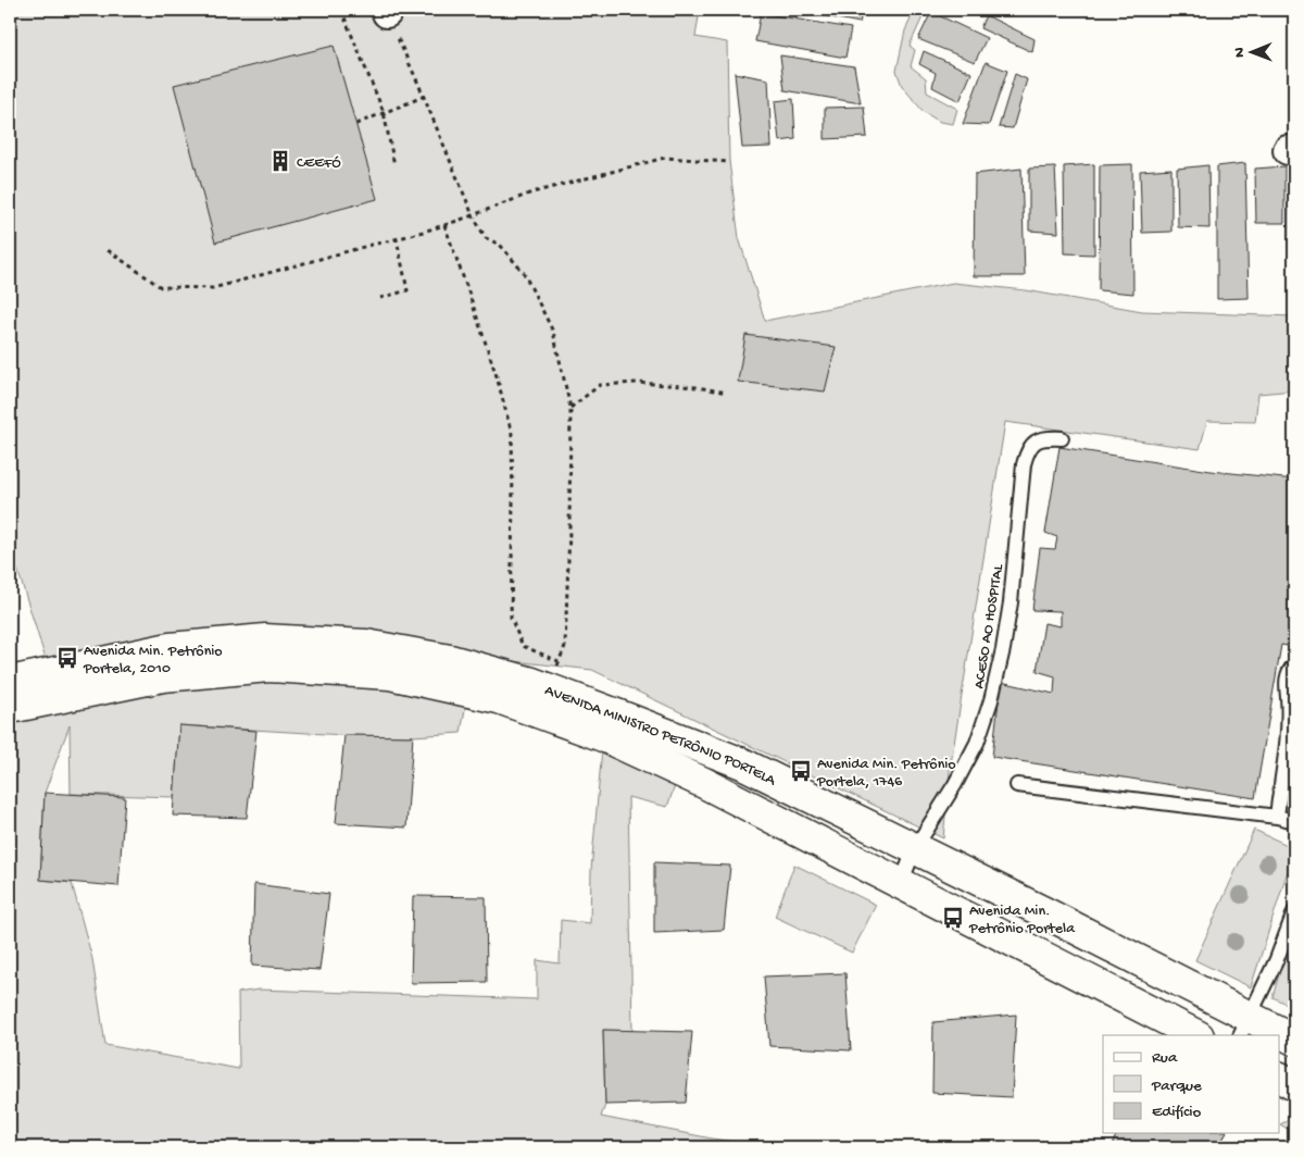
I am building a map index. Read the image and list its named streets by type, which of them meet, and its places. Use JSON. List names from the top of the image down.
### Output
{
  "streets": {
    "street": ["AVENIDA MINISTRO PETRÔNIO PORTELA"],
    "lane": ["ACESO AO HOSPITAL"]
  },
  "crossings": [
    ["ACESO AO HOSPITAL", "AVENIDA MINISTRO PETRÔNIO PORTELA"]
  ],
  "places": {
    "building": ["CEEFÓ"],
    "bus stop": ["Avenida Min. Petrônio Portela, 2010", "Avenida Min. Petrônio Portela, 1746", "Avenida Min. Petrônio Portela"]
  },
  "legend": ["Rua", "Parque", "Edifício"],
  "north": "left"
}
